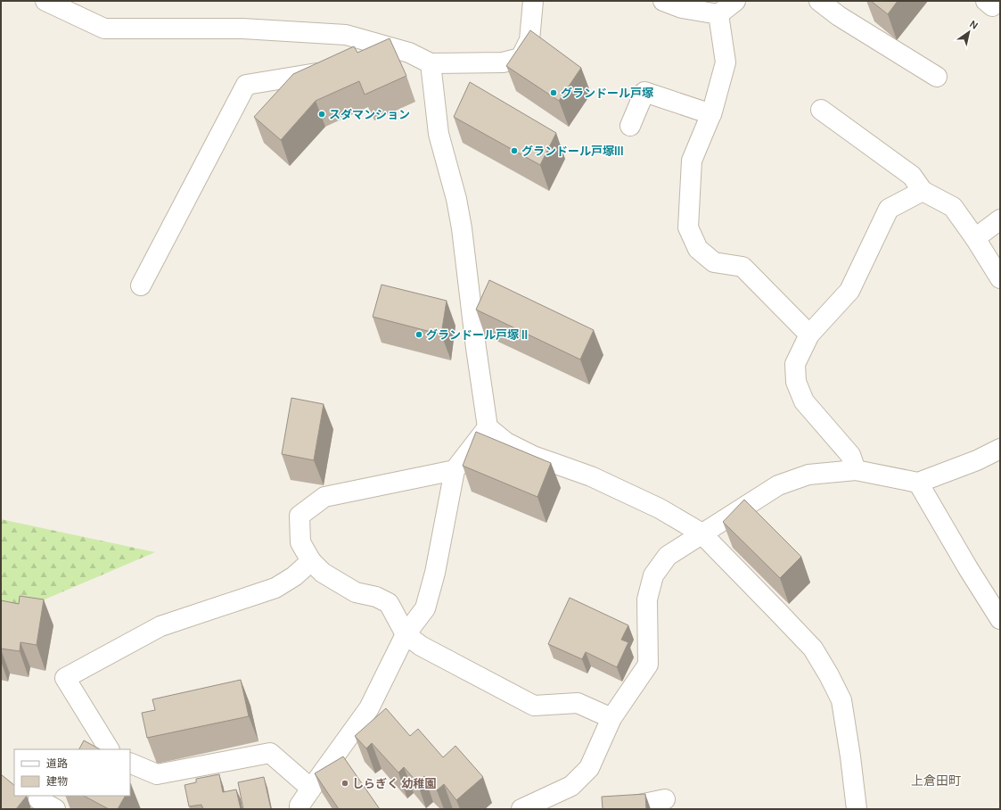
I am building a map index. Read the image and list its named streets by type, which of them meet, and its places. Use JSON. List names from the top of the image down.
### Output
{
  "districts": ["上倉田町"],
  "places": [
    "グランドール戸塚",
    "スダマンション",
    "グランドール戸塚III",
    "グランドール戸塚 II",
    "しらぎく 幼稚園"
  ],
  "legend": ["道路", "建物"],
  "north": "top right"
}
